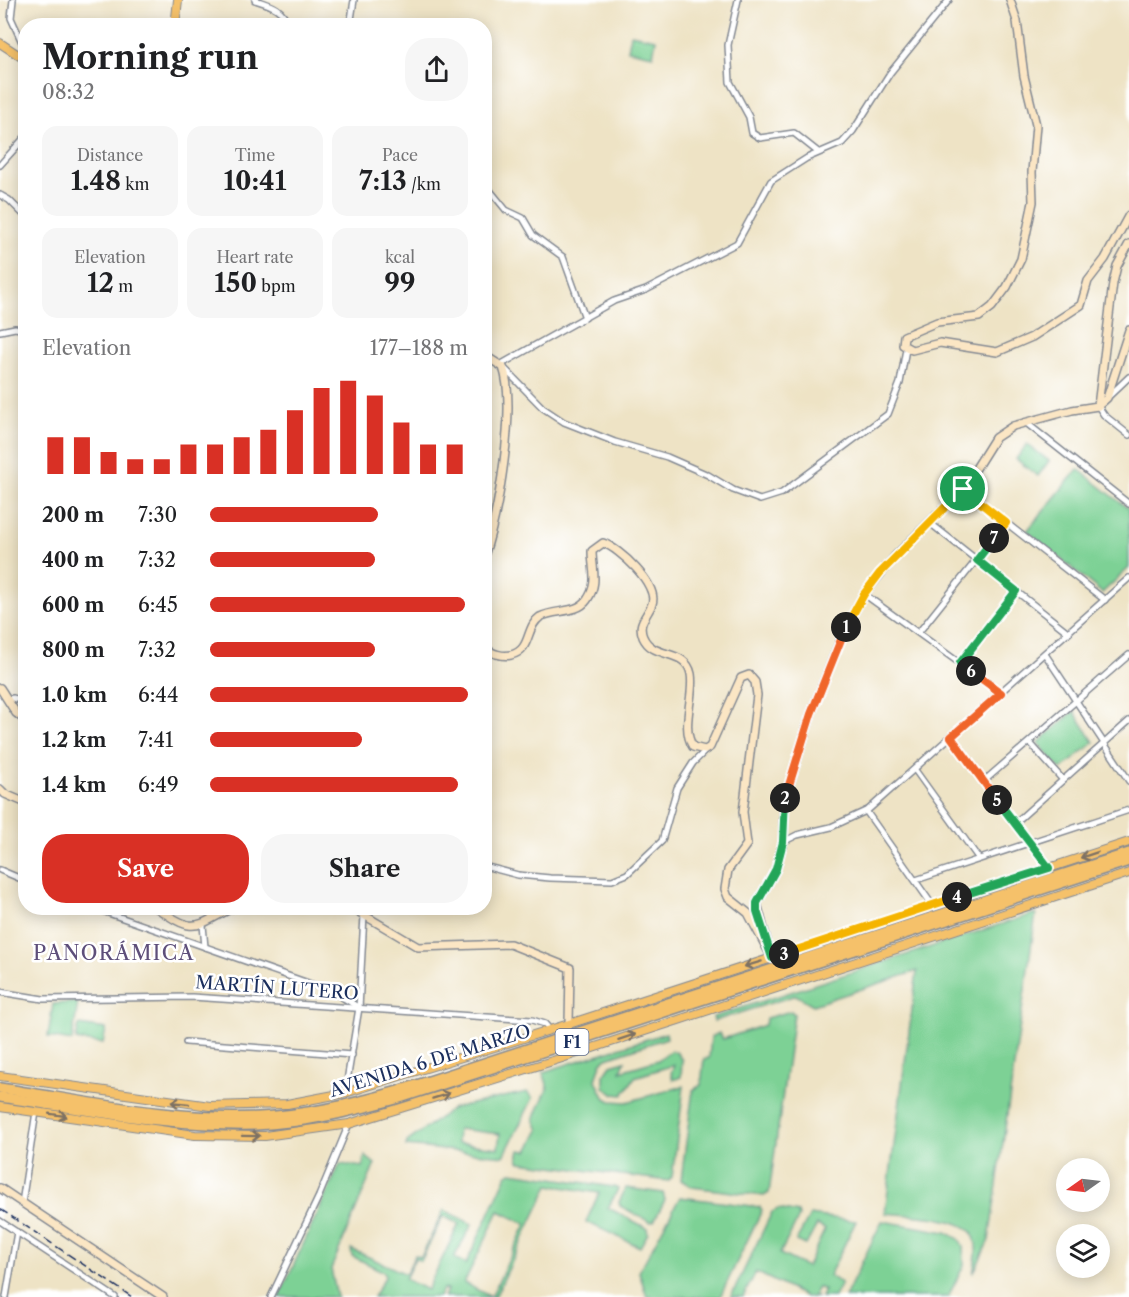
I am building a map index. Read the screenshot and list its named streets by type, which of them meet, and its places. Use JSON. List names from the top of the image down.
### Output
{
  "streets": {
    "highway": ["F1", "AVENIDA 6 DE MARZO"],
    "street": ["MARTÍN LUTERO"]
  },
  "crossings": [
    ["MARTÍN LUTERO", "AVENIDA 6 DE MARZO"]
  ],
  "districts": ["PANORÁMICA"],
  "north": "left",
  "page": {
    "heading": ["Morning run", "08:32"],
    "stats": [
      ["Distance", "1.48 km"],
      ["Time", "10:41"],
      ["Pace", "7:13 /km"],
      ["Elevation", "12 m"],
      ["Heart rate", "150 bpm"],
      ["kcal", "99"]
    ],
    "chart": ["Elevation", "177–188 m"],
    "list": [
      {
        "name": "200 m",
        "note": "7:30"
      },
      {
        "name": "400 m",
        "note": "7:32"
      },
      {
        "name": "600 m",
        "note": "6:45"
      },
      {
        "name": "800 m",
        "note": "7:32"
      },
      {
        "name": "1.0 km",
        "note": "6:44"
      },
      {
        "name": "1.2 km",
        "note": "7:41"
      },
      {
        "name": "1.4 km",
        "note": "6:49"
      }
    ],
    "pins": [
      "7",
      "1",
      "6",
      "2",
      "5",
      "4",
      "3"
    ],
    "buttons": ["Save", "Share"]
  }
}
